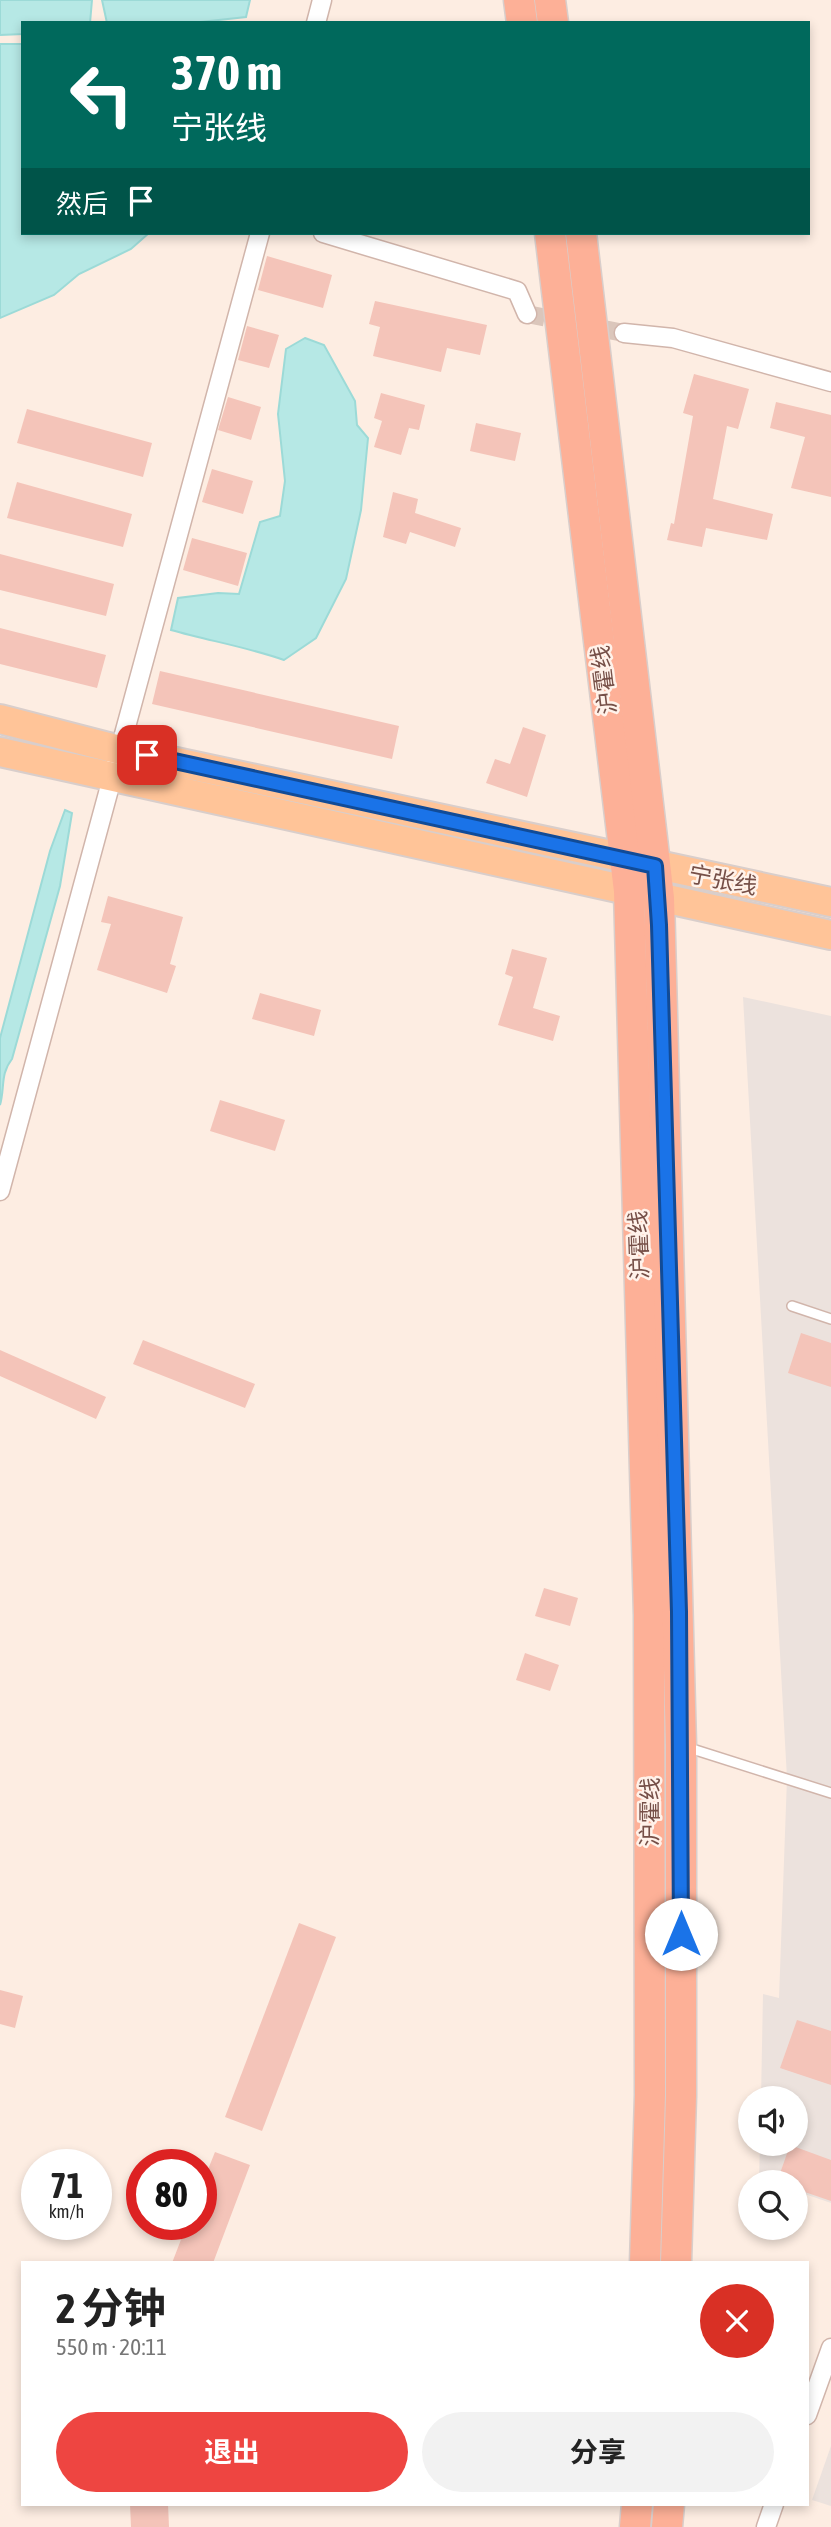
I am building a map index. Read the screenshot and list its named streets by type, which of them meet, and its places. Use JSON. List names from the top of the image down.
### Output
{
  "streets": {
    "highway": ["沪霍线"],
    "main road": ["宁张线"]
  },
  "crossings": [
    ["沪霍线", "宁张线"]
  ],
  "page": {
    "turn": ["370 m", "宁张线"],
    "then": "然后",
    "speed": "71 km/h",
    "limit": "80",
    "heading": ["2 分钟", "550 m · 20:11"],
    "buttons": ["退出", "分享"]
  }
}
